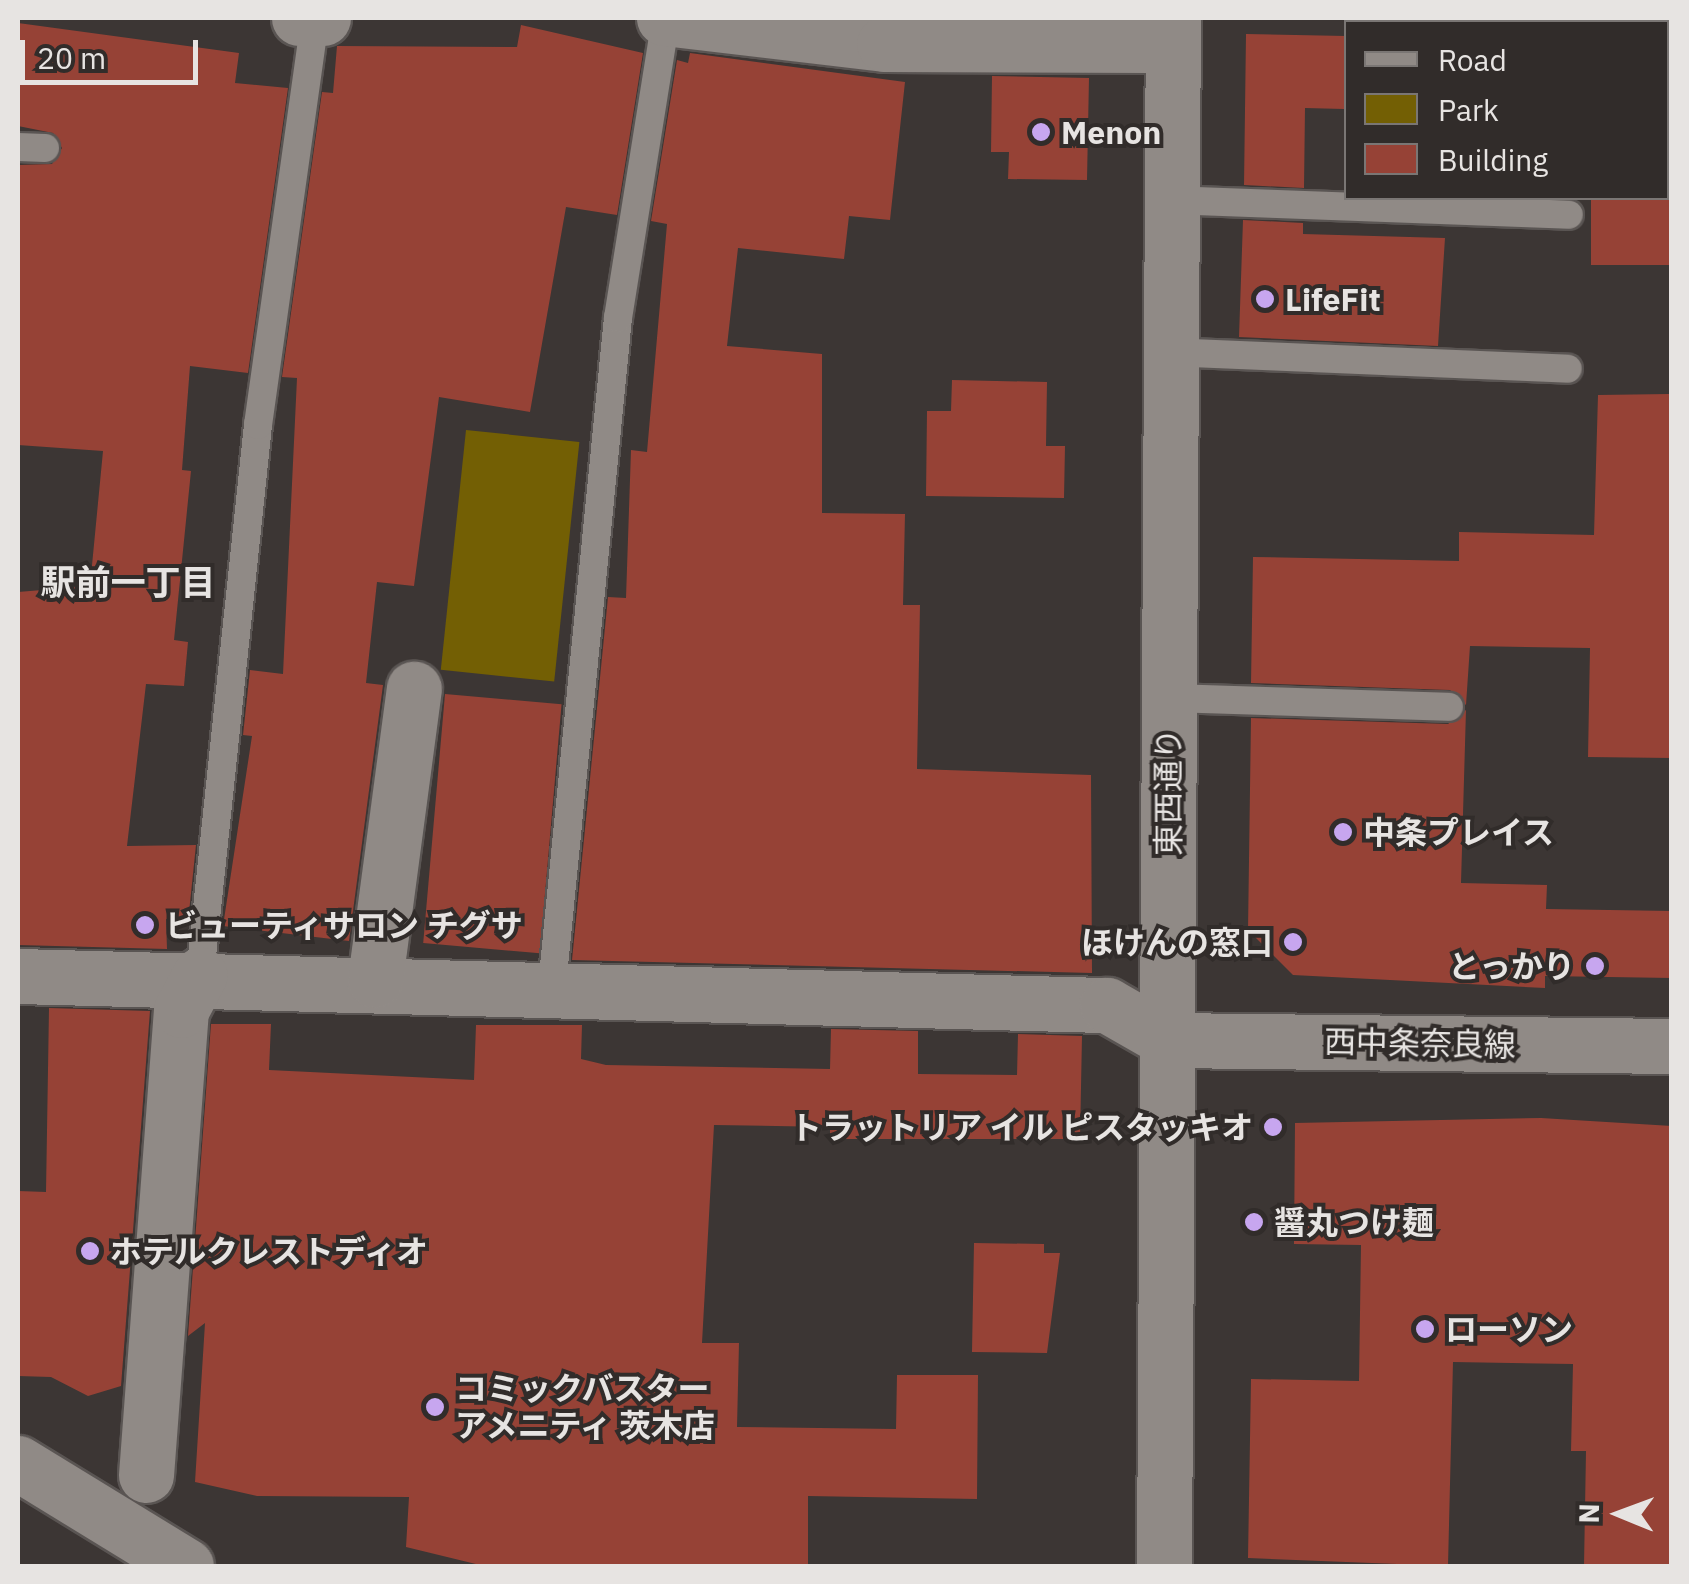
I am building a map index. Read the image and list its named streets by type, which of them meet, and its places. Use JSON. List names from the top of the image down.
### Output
{
  "streets": {
    "street": ["東西通り", "西中条奈良線"]
  },
  "crossings": [
    ["東西通り", "西中条奈良線"]
  ],
  "districts": ["駅前一丁目"],
  "places": [
    "Menon",
    "LifeFit",
    "中条プレイス",
    "ビューティサロン チグサ",
    "ほけんの窓口",
    "とっかり",
    "トラットリア イル ピスタッキオ",
    "醤丸つけ麺",
    "ホテルクレストディオ",
    "ローソン",
    "コミックバスター アメニティ 茨木店"
  ],
  "legend": ["Road", "Park", "Building"],
  "scale_bar": "20 m",
  "north": "left"
}
